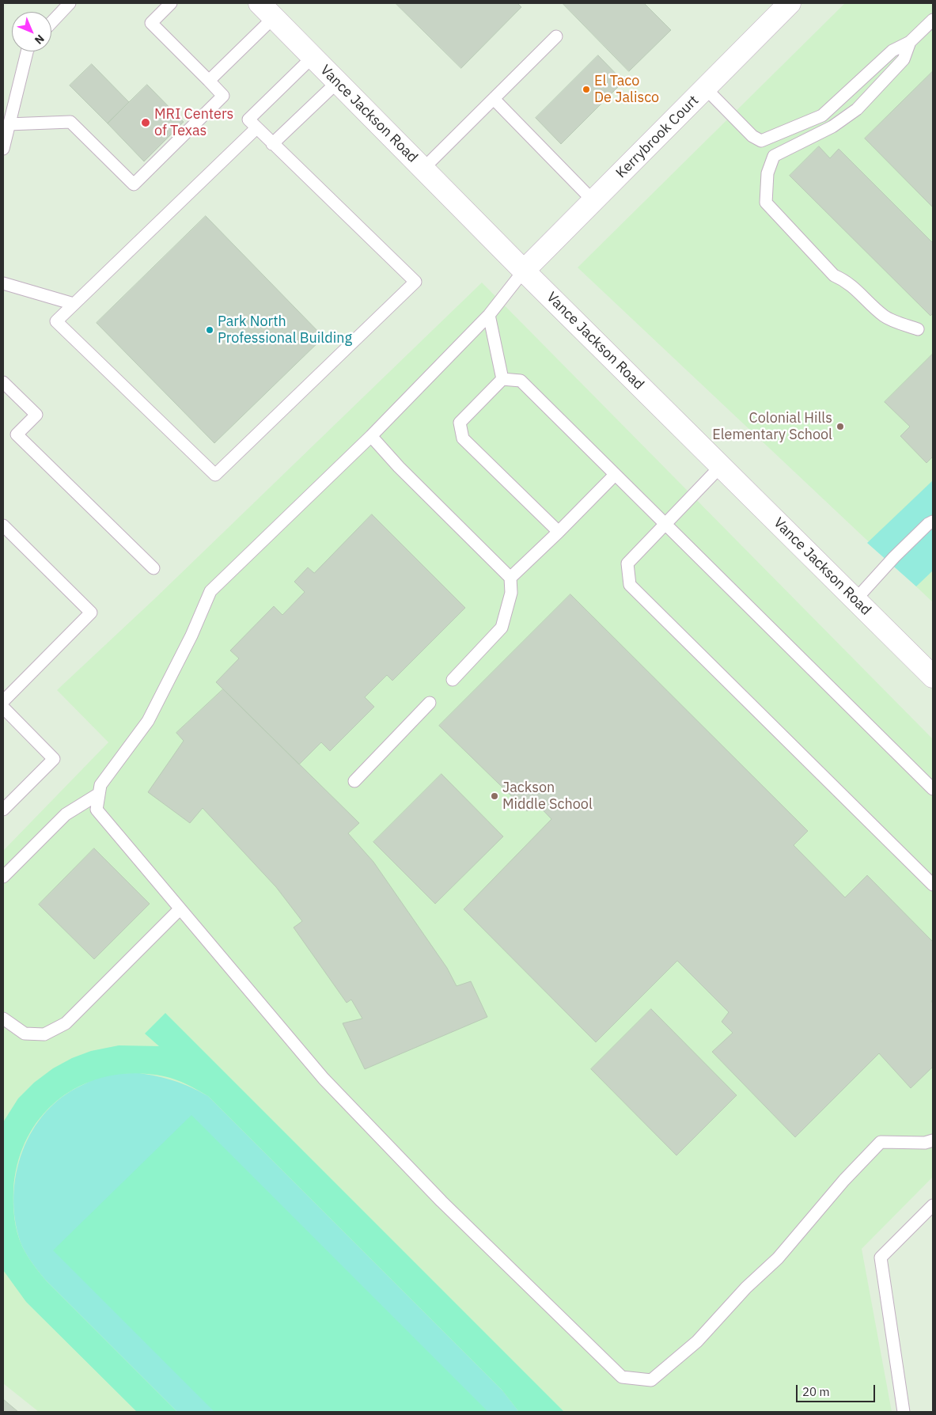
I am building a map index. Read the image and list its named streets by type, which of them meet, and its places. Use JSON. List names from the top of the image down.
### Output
{
  "streets": {
    "main road": ["Vance Jackson Road", "Kerrybrook Court"]
  },
  "crossings": [
    ["Vance Jackson Road", "Kerrybrook Court"]
  ],
  "places": [
    "El Taco De Jalisco",
    "MRI Centers of Texas",
    "Park North Professional Building",
    "Colonial Hills Elementary School",
    "Jackson Middle School"
  ],
  "scale_bar": "20 m",
  "north": "bottom right"
}
